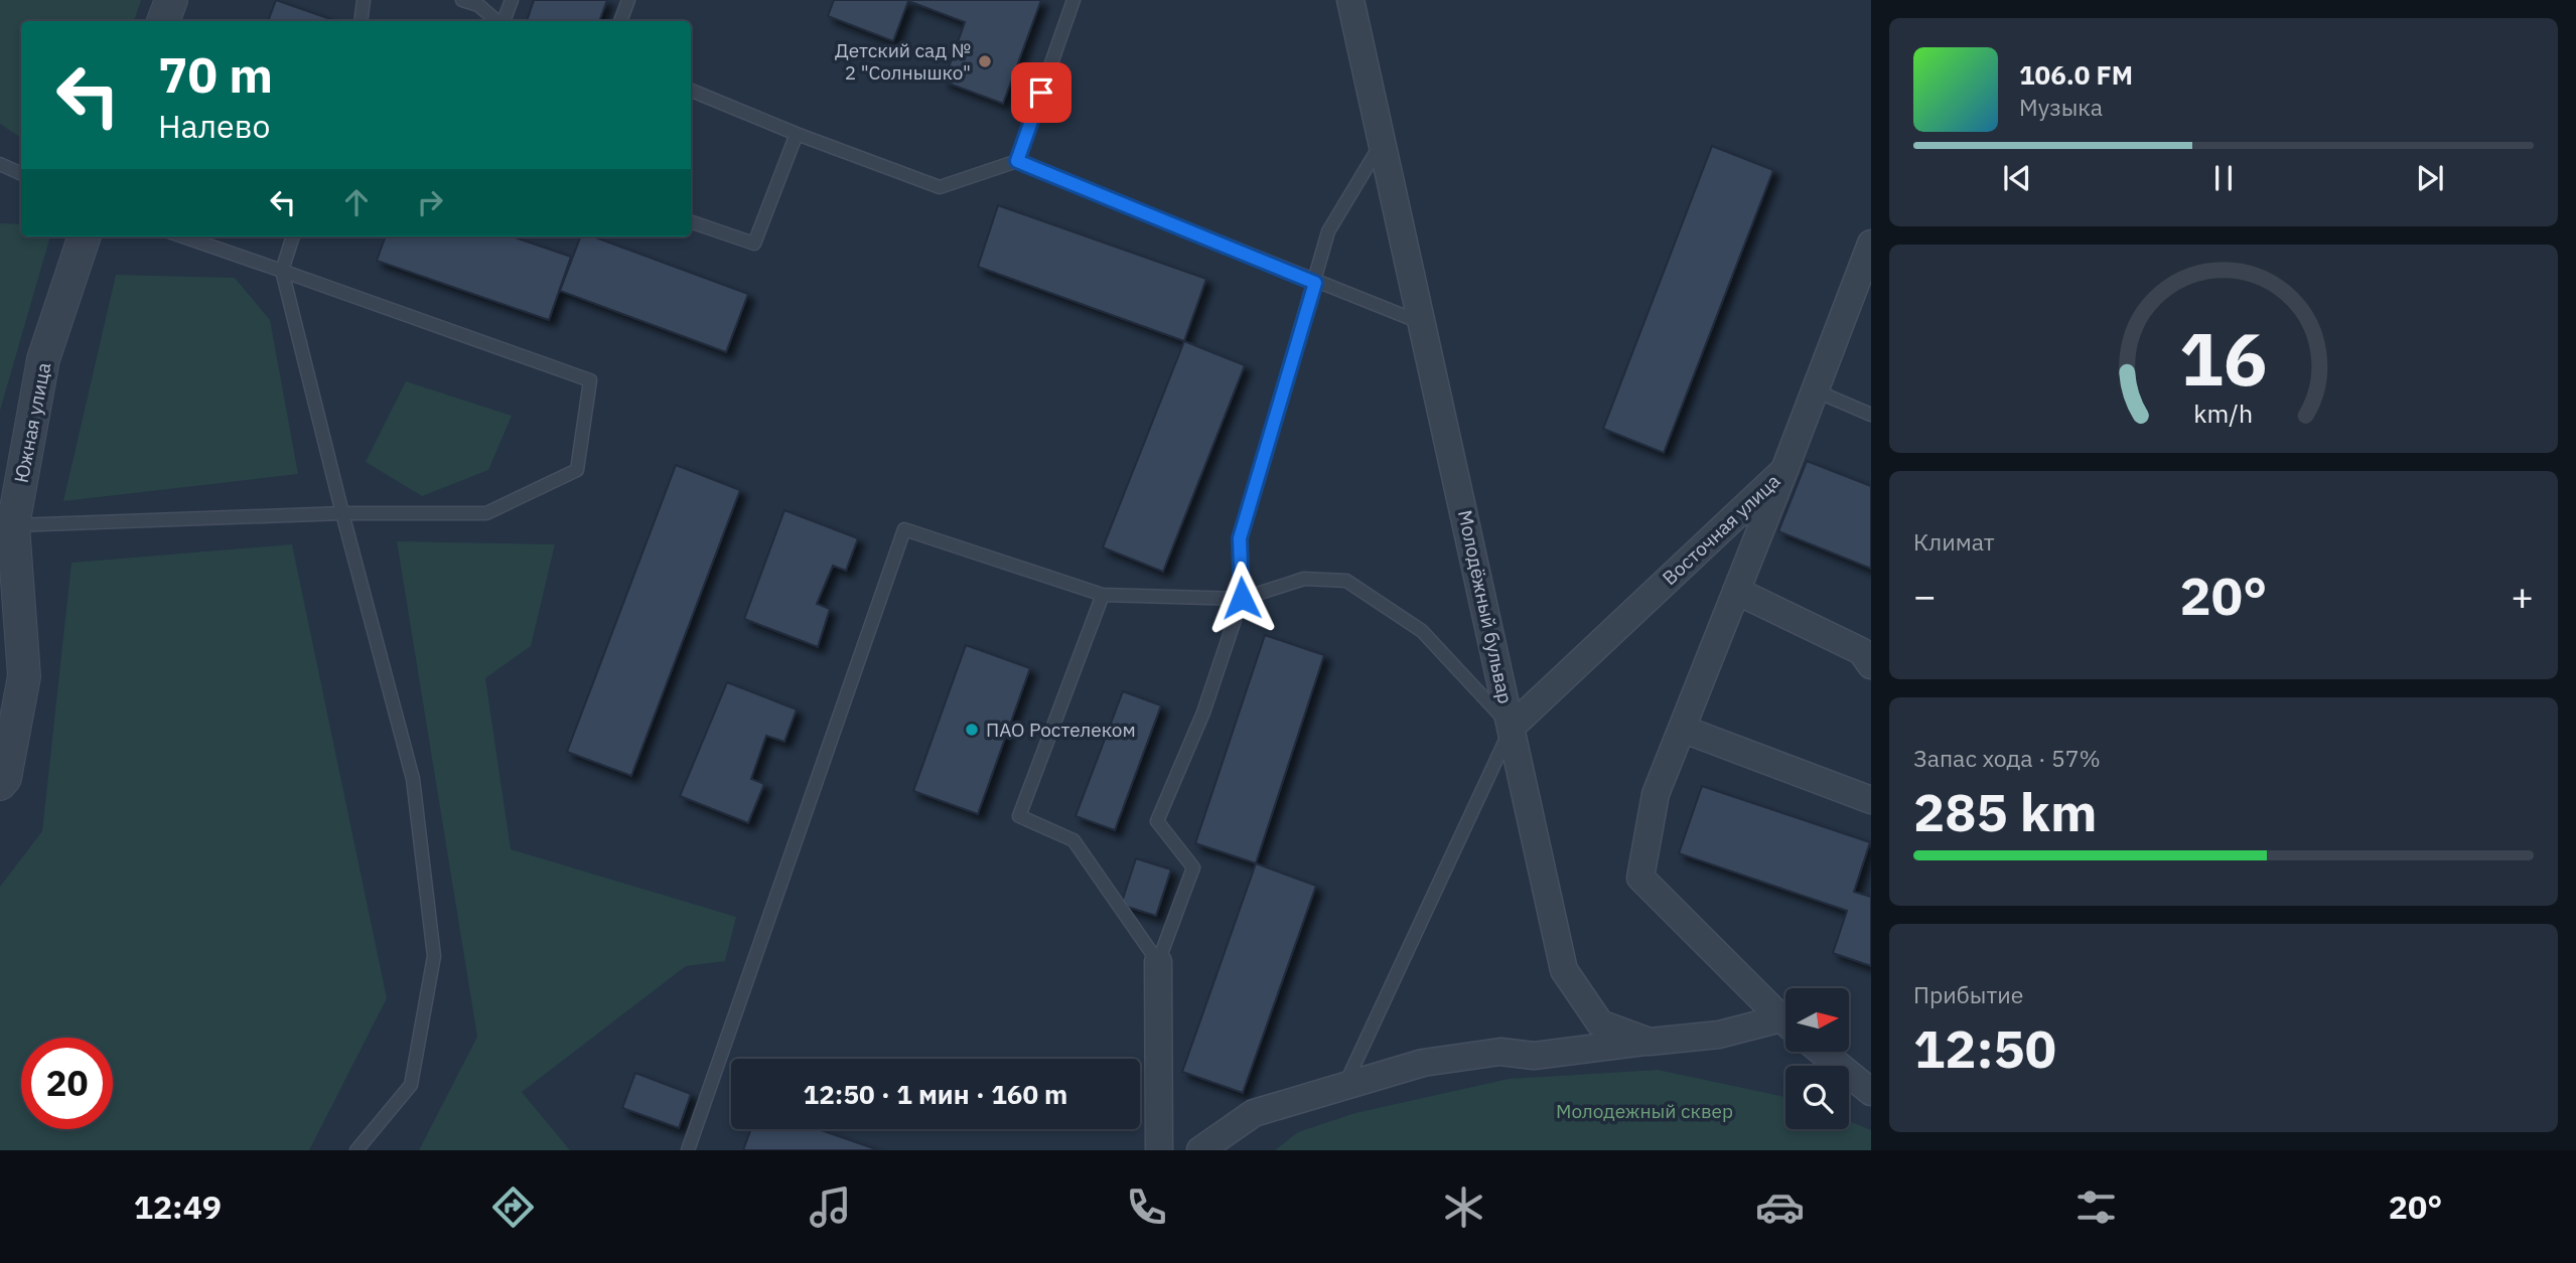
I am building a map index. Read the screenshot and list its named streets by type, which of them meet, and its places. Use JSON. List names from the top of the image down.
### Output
{
  "streets": {
    "street": ["Южная улица", "Восточная улица", "Молодёжный бульвар"]
  },
  "crossings": [
    ["Восточная улица", "Молодёжный бульвар"]
  ],
  "parks": ["Молодежный сквер"],
  "places": ["Детский сад № 2 \"Солнышко\"", "ПАО Ростелеком"],
  "north": "right",
  "page": {
    "turn": ["70 m", "Налево"],
    "song": ["106.0 FM", "Музыка"],
    "tile": [
      "Климат",
      ["Запас хода · 57%", "285 km"],
      ["Прибытие", "12:50"]
    ],
    "heat": ["−", "20°", "+"],
    "limit": "20",
    "trip": "12:50 · 1 мин · 160 m",
    "tabs": ["12:49", "20°"],
    "gauge": ["16", "km/h"]
  }
}
